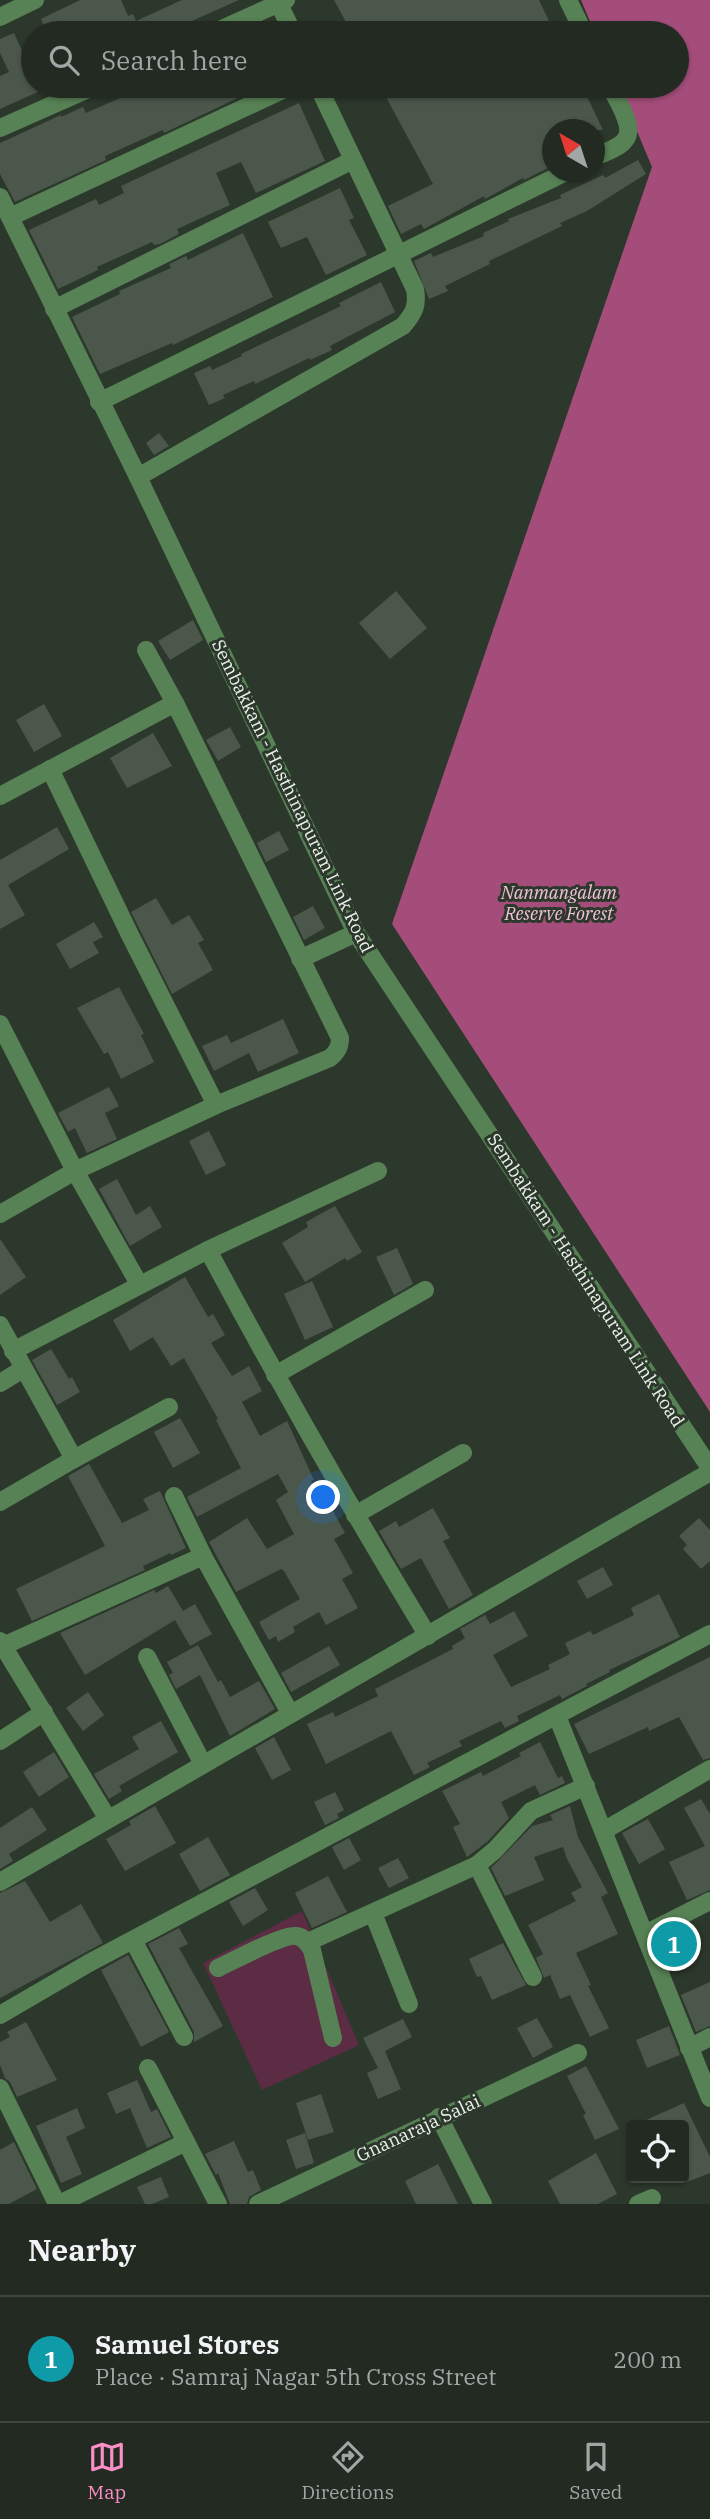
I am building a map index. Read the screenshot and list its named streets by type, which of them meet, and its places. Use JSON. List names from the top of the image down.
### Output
{
  "streets": {
    "street": ["Sembakkam - Hasthinapuram Link Road", "Gnanaraja Salai"]
  },
  "parks": ["Nanmangalam Reserve Forest"],
  "north": "top left",
  "page": {
    "search": "Search here",
    "pins": "1",
    "heading": "Nearby",
    "list": [
      {
        "mark": "1",
        "name": "Samuel Stores",
        "note": "Place · Samraj Nagar 5th Cross Street",
        "value": "200 m"
      }
    ],
    "nav": ["Map", "Directions", "Saved"]
  }
}
